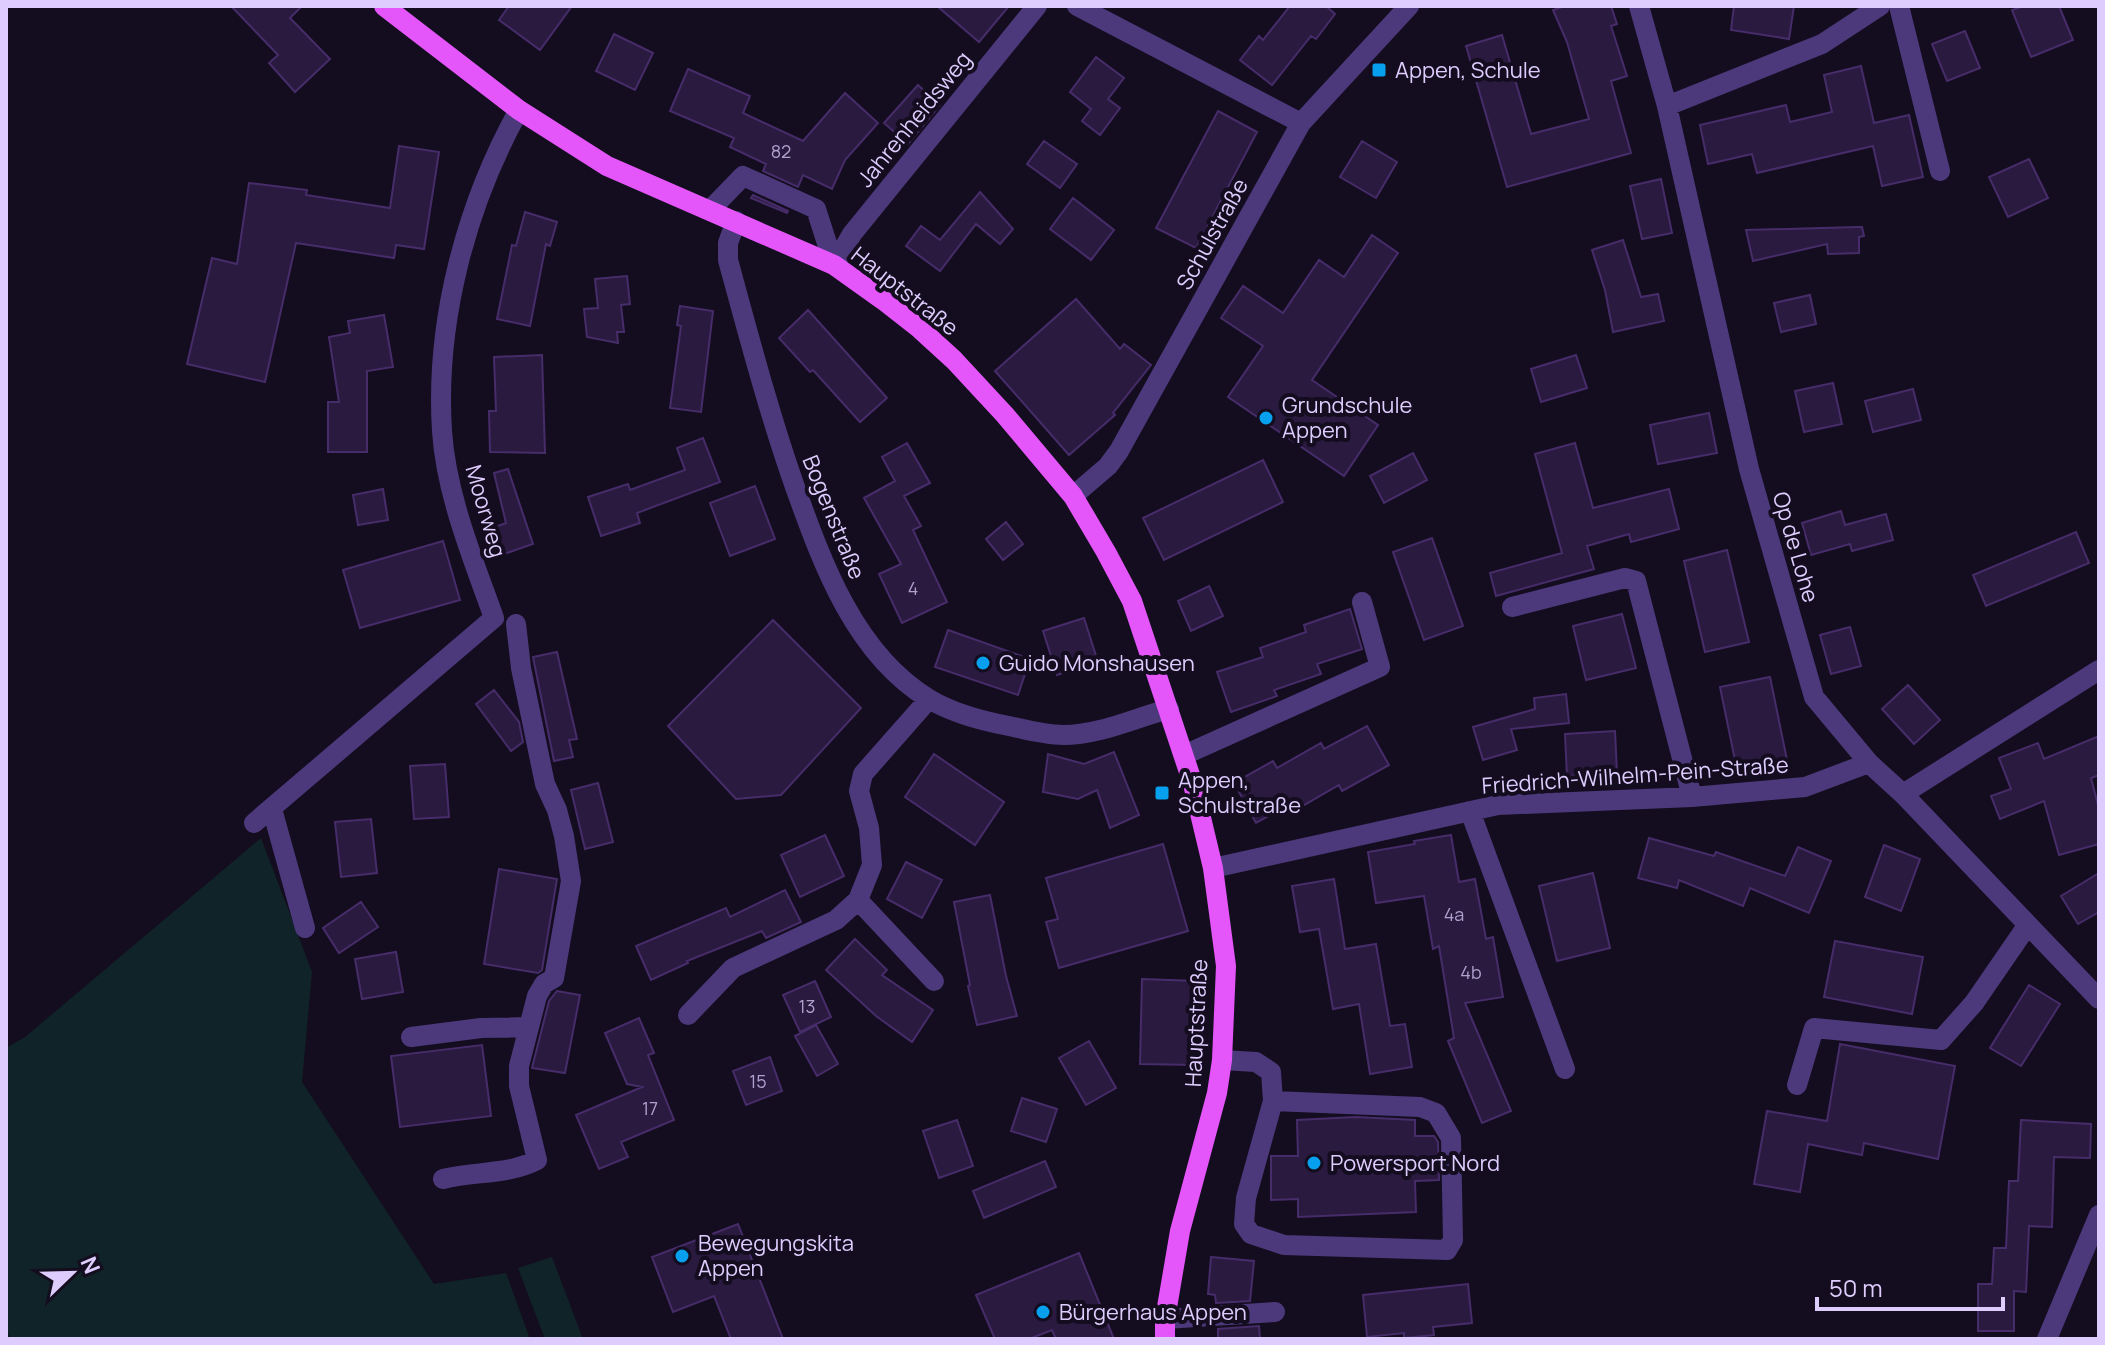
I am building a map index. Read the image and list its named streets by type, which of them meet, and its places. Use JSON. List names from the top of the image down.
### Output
{
  "streets": {
    "main road": ["Hauptstraße"],
    "street": [
      "Jahrenheidsweg",
      "Schulstraße",
      "Moorweg",
      "Bogenstraße",
      "Op de Lohe",
      "Friedrich-Wilhelm-Pein-Straße"
    ]
  },
  "crossings": [
    ["Jahrenheidsweg", "Hauptstraße"],
    ["Schulstraße", "Hauptstraße"],
    ["Hauptstraße", "Moorweg"],
    ["Hauptstraße", "Bogenstraße"],
    ["Hauptstraße", "Friedrich-Wilhelm-Pein-Straße"],
    ["Op de Lohe", "Friedrich-Wilhelm-Pein-Straße"]
  ],
  "places": {
    "transit": ["Appen, Schule", "Appen, Schulstraße"],
    "other": [
      "Grundschule Appen",
      "Guido Monshausen",
      "Powersport Nord",
      "Bewegungskita Appen",
      "Bürgerhaus Appen"
    ]
  },
  "house_numbers": [
    "82",
    "4",
    "4a",
    "4b",
    "13",
    "15",
    "17"
  ],
  "scale_bar": "50 m",
  "north": "top right"
}
